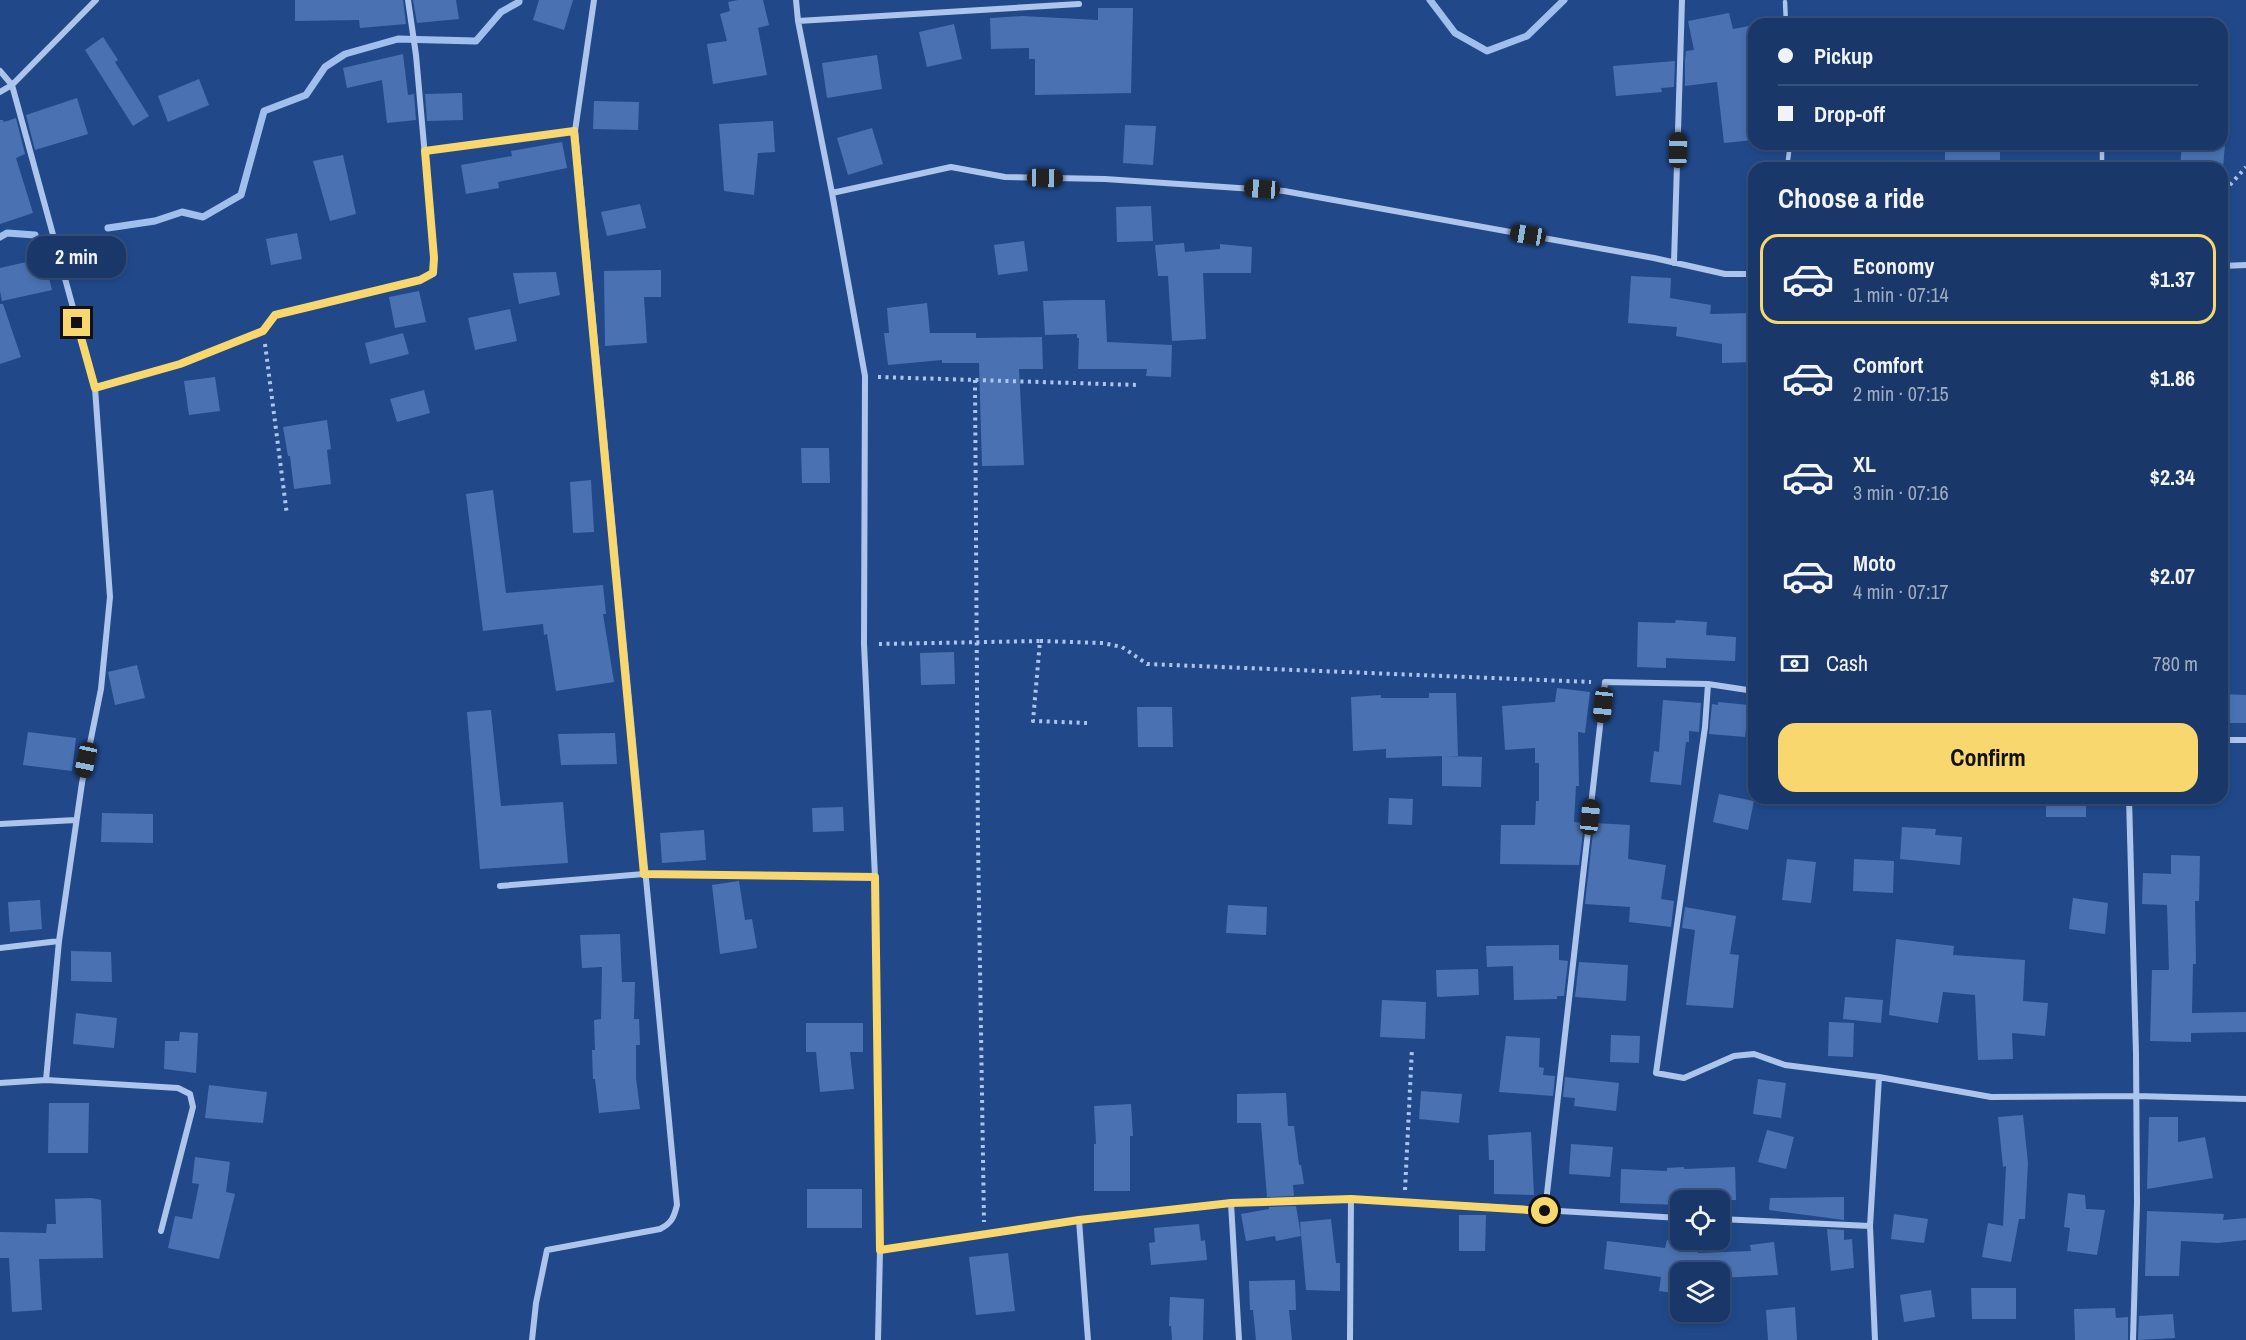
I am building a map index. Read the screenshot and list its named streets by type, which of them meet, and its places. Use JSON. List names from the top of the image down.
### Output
{
  "page": {
    "banner": ["Pickup", "Drop-off"],
    "heading": "Choose a ride",
    "list": [
      {
        "name": "Economy",
        "note": "1 min · 07:14",
        "value": "$1.37"
      },
      {
        "name": "Comfort",
        "note": "2 min · 07:15",
        "value": "$1.86"
      },
      {
        "name": "XL",
        "note": "3 min · 07:16",
        "value": "$2.34"
      },
      {
        "name": "Moto",
        "note": "4 min · 07:17",
        "value": "$2.07"
      }
    ],
    "bubble": "2 min",
    "pay": ["Cash", "780 m"],
    "buttons": "Confirm"
  }
}
